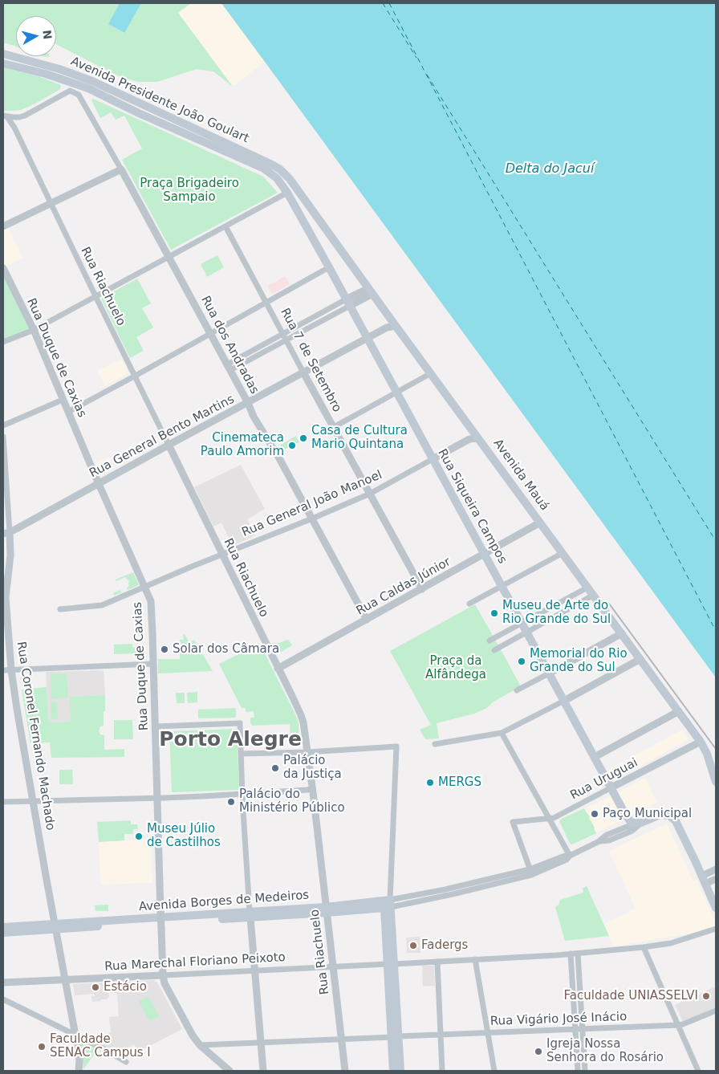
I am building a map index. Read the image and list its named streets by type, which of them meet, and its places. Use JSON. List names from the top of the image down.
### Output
{
  "streets": {
    "main road": [
      "Avenida Presidente João Goulart",
      "Avenida Mauá",
      "Rua Siqueira Campos",
      "Avenida Borges de Medeiros"
    ],
    "street": [
      "Rua Riachuelo",
      "Rua dos Andradas",
      "Rua Duque de Caxias",
      "Rua 7 de Setembro",
      "Rua General Bento Martins",
      "Rua General João Manoel",
      "Rua Caldas Júnior",
      "Rua Coronel Fernando Machado",
      "Rua Uruguai",
      "Rua Marechal Floriano Peixoto",
      "Rua Vigário José Inácio"
    ]
  },
  "crossings": [
    ["Avenida Presidente João Goulart", "Avenida Mauá"],
    ["Avenida Presidente João Goulart", "Rua Siqueira Campos"],
    ["Rua Riachuelo", "Rua General Bento Martins"],
    ["Rua Riachuelo", "Rua General João Manoel"],
    ["Rua Riachuelo", "Rua Caldas Júnior"],
    ["Rua Riachuelo", "Avenida Borges de Medeiros"],
    ["Rua Riachuelo", "Rua Marechal Floriano Peixoto"],
    ["Rua Riachuelo", "Rua Vigário José Inácio"],
    ["Rua dos Andradas", "Rua General Bento Martins"],
    ["Rua dos Andradas", "Rua General João Manoel"],
    ["Rua dos Andradas", "Rua Caldas Júnior"],
    ["Rua Duque de Caxias", "Rua General Bento Martins"],
    ["Rua Duque de Caxias", "Rua General João Manoel"],
    ["Rua Duque de Caxias", "Rua Marechal Floriano Peixoto"],
    ["Rua Duque de Caxias", "Rua Vigário José Inácio"],
    ["Rua 7 de Setembro", "Rua General Bento Martins"],
    ["Rua 7 de Setembro", "Rua General João Manoel"],
    ["Rua 7 de Setembro", "Rua Caldas Júnior"],
    ["Rua General Bento Martins", "Avenida Mauá"],
    ["Rua General Bento Martins", "Rua Siqueira Campos"],
    ["Rua General Bento Martins", "Rua Coronel Fernando Machado"],
    ["Avenida Mauá", "Rua General João Manoel"],
    ["Avenida Mauá", "Rua Caldas Júnior"],
    ["Avenida Mauá", "Rua Uruguai"],
    ["Rua General João Manoel", "Rua Siqueira Campos"],
    ["Rua Siqueira Campos", "Rua Caldas Júnior"],
    ["Rua Siqueira Campos", "Rua Uruguai"],
    ["Rua Siqueira Campos", "Avenida Borges de Medeiros"],
    ["Rua Coronel Fernando Machado", "Avenida Borges de Medeiros"],
    ["Rua Coronel Fernando Machado", "Rua Marechal Floriano Peixoto"],
    ["Rua Uruguai", "Avenida Borges de Medeiros"]
  ],
  "districts": ["Porto Alegre"],
  "water": ["Delta do Jacuí"],
  "parks": ["Praça Brigadeiro Sampaio", "Praça da Alfândega"],
  "places": [
    "Casa de Cultura Mario Quintana",
    "Cinemateca Paulo Amorim",
    "Museu de Arte do Rio Grande do Sul",
    "Solar dos Câmara",
    "Memorial do Rio Grande do Sul",
    "Palácio da Justiça",
    "MERGS",
    "Palácio do Ministério Público",
    "Paço Municipal",
    "Museu Júlio de Castilhos",
    "Fadergs",
    "Estácio",
    "Faculdade UNIASSELVI",
    "Faculdade SENAC Campus I",
    "Igreja Nossa Senhora do Rosário"
  ],
  "north": "right"
}
